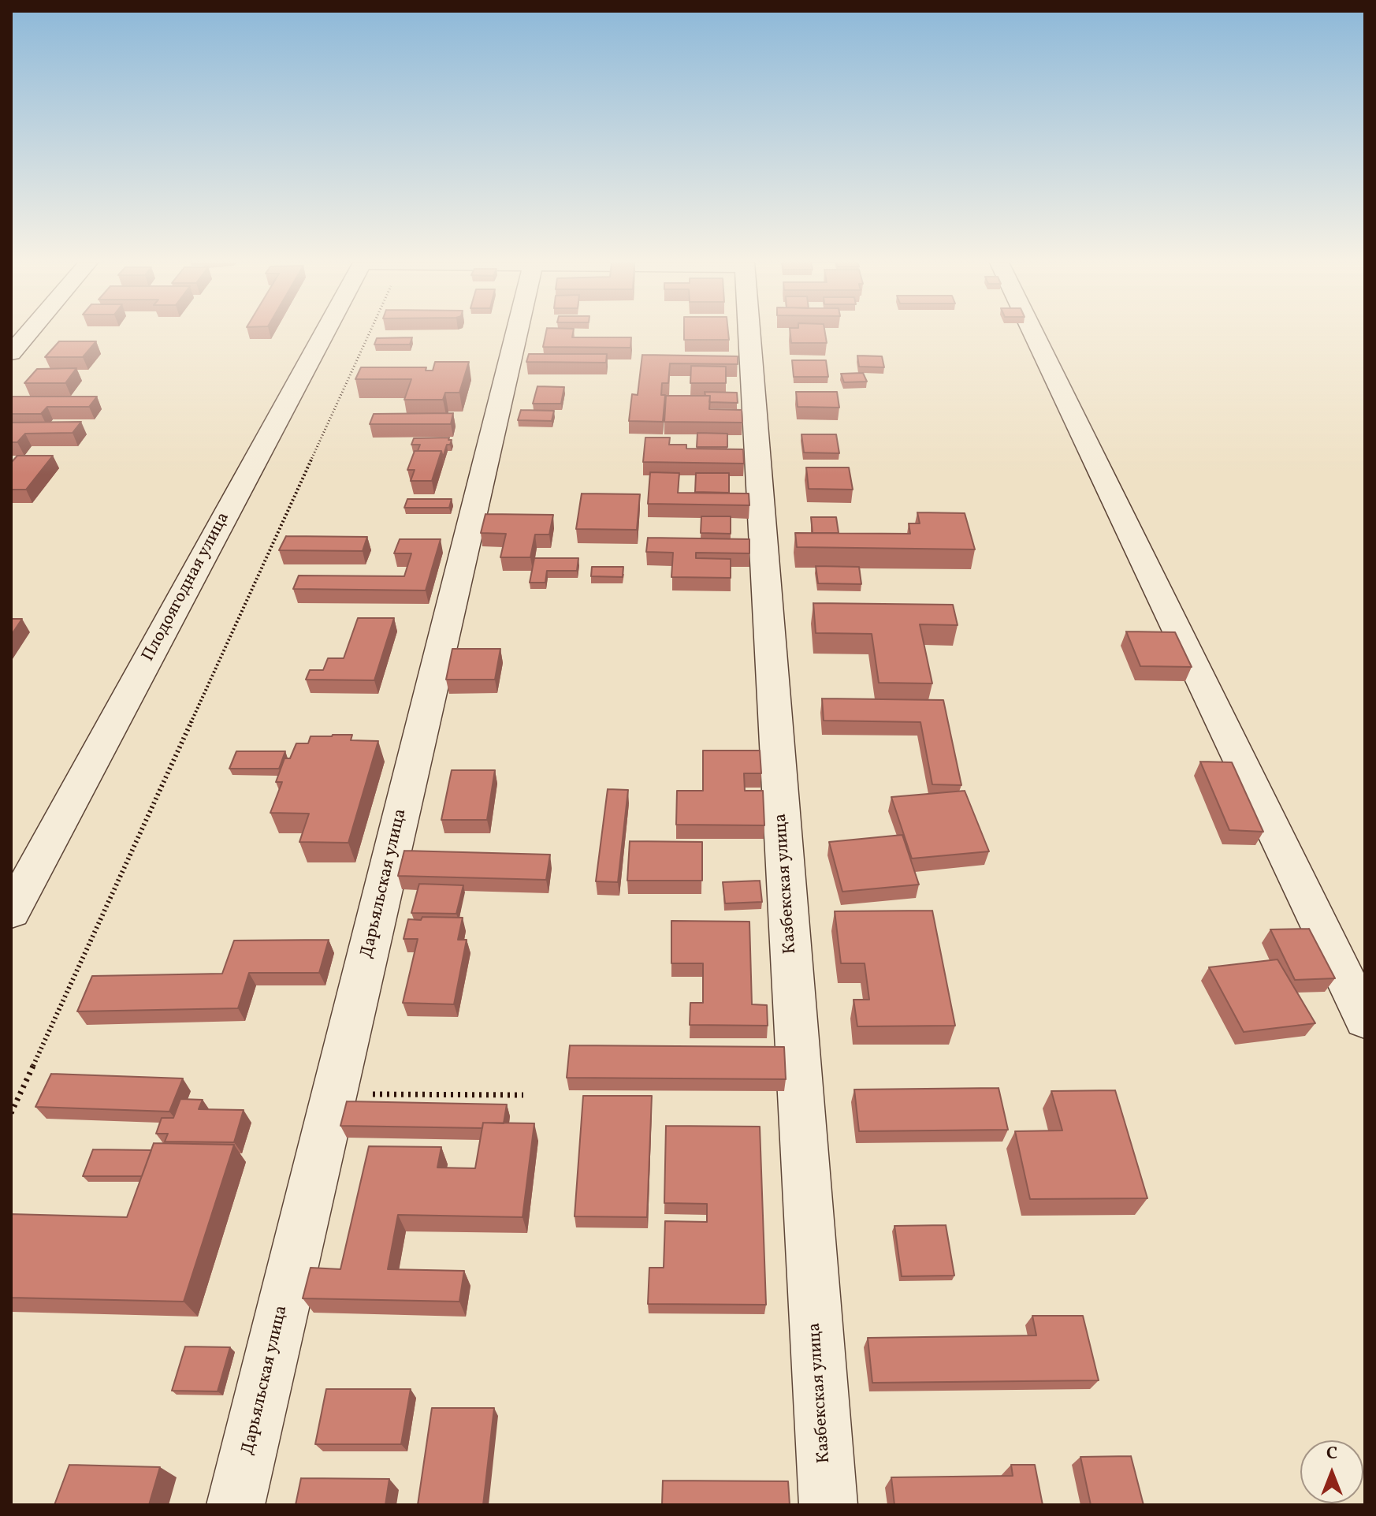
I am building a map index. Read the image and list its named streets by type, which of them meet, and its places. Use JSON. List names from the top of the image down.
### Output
{
  "streets": {
    "street": ["Плодоягодная улица", "Дарьяльская улица", "Казбекская улица"]
  },
  "north": "top"
}
